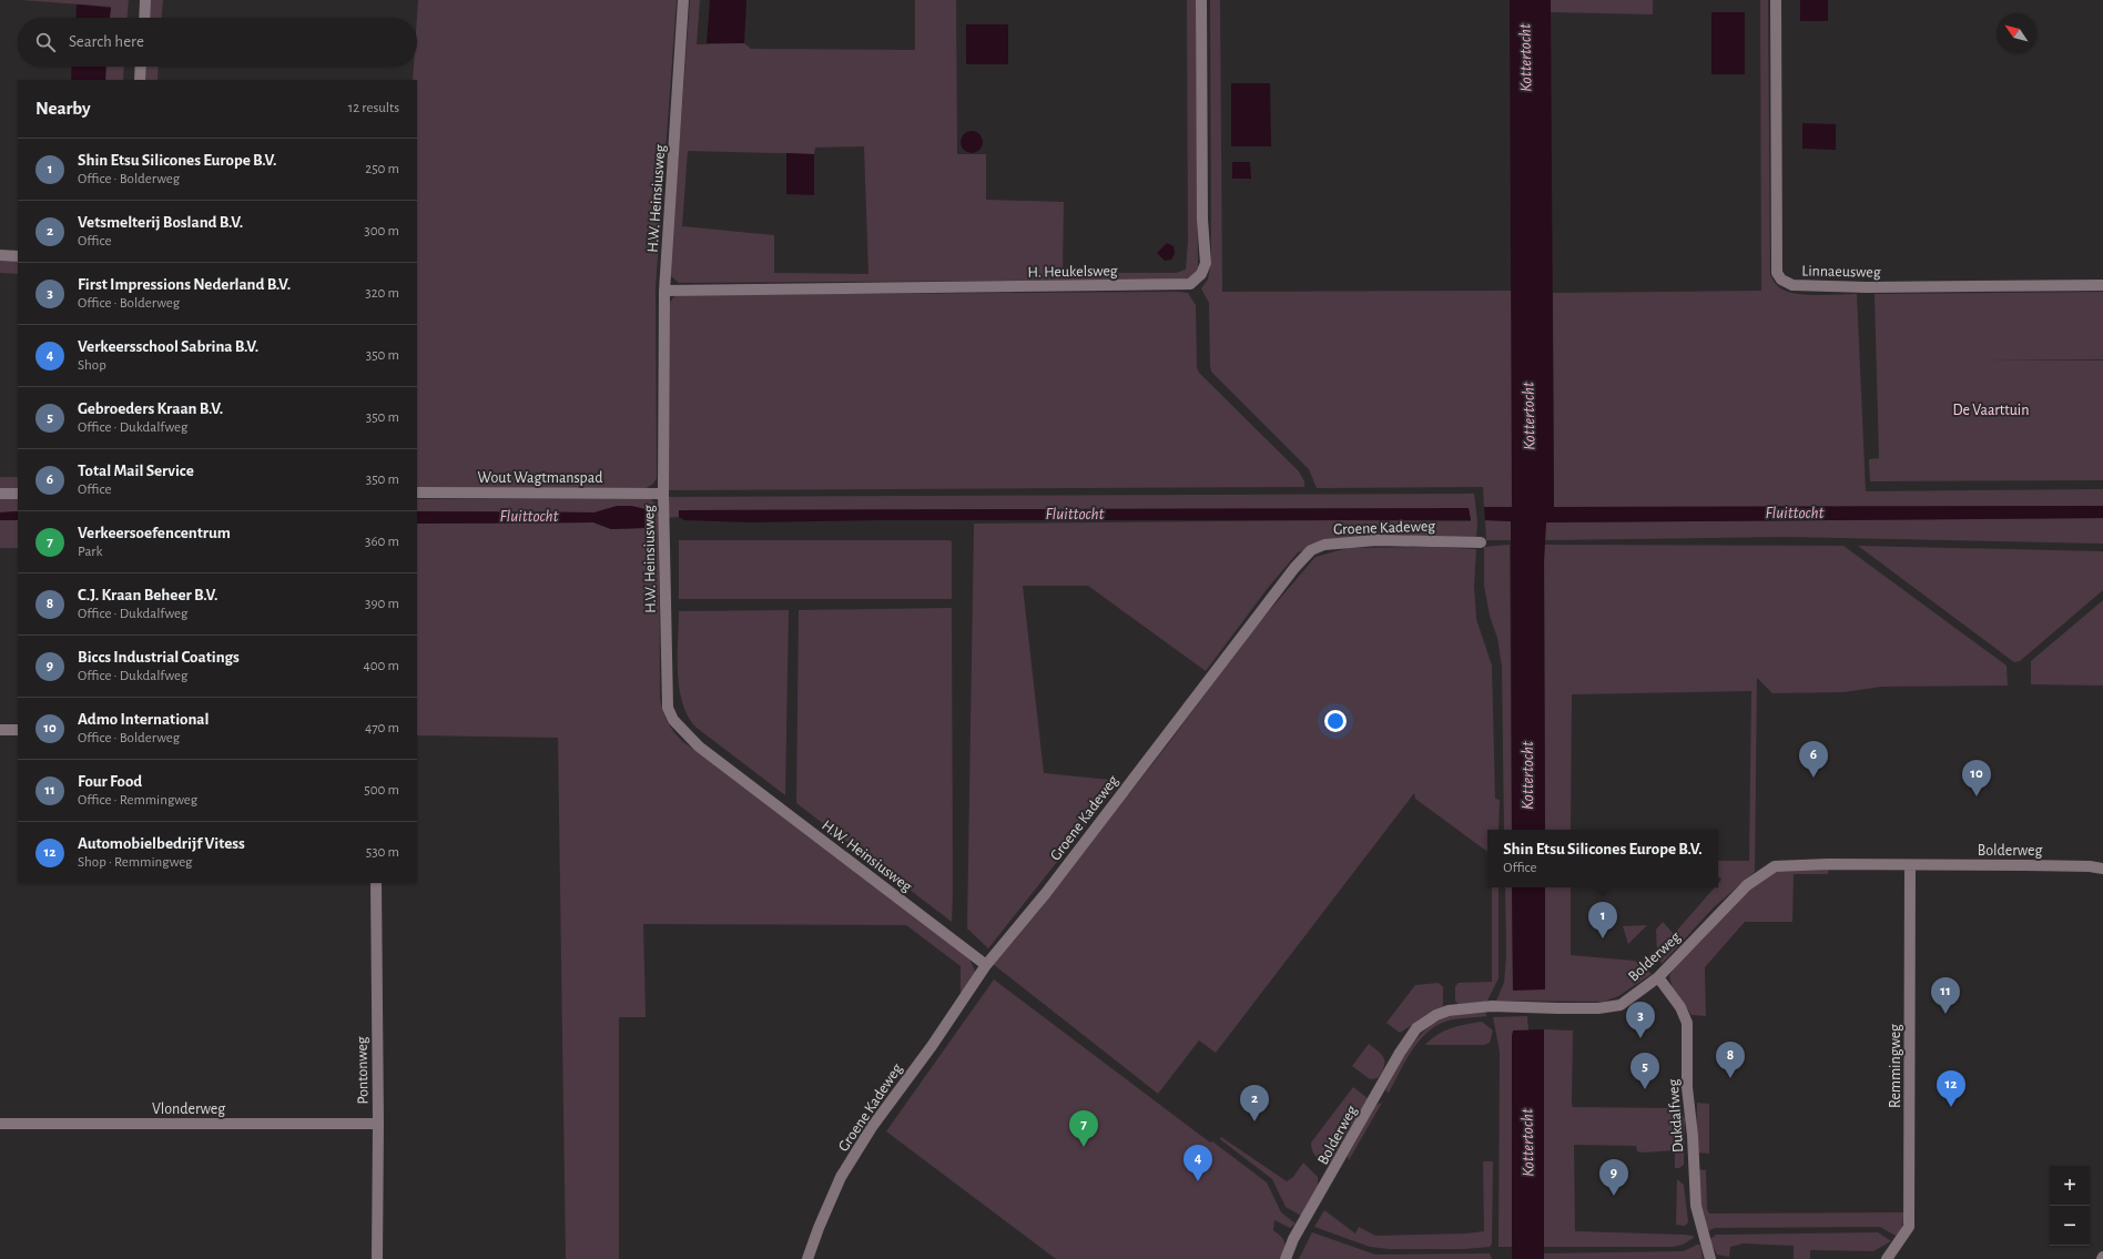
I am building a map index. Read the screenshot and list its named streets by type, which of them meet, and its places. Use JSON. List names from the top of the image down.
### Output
{
  "streets": {
    "street": [
      "H.W. Heinsiusweg",
      "H. Heukelsweg",
      "Linnaeusweg",
      "Wout Wagtmanspad",
      "Groene Kadeweg",
      "Bolderweg",
      "Remmingweg",
      "Pontonweg",
      "Vlonderweg",
      "Dukdalfweg"
    ]
  },
  "crossings": [
    ["H.W. Heinsiusweg", "H. Heukelsweg"],
    ["H.W. Heinsiusweg", "Wout Wagtmanspad"],
    ["H.W. Heinsiusweg", "Groene Kadeweg"],
    ["Bolderweg", "Remmingweg"],
    ["Bolderweg", "Dukdalfweg"],
    ["Pontonweg", "Vlonderweg"]
  ],
  "water": ["Kottertocht", "Fluittocht"],
  "parks": ["De Vaarttuin"],
  "north": "top left",
  "page": {
    "search": "Search here",
    "heading": ["Nearby", "12 results"],
    "list": [
      {
        "mark": "1",
        "name": "Shin Etsu Silicones Europe B.V.",
        "note": "Office · Bolderweg",
        "value": "250 m"
      },
      {
        "mark": "2",
        "name": "Vetsmelterij Bosland B.V.",
        "note": "Office",
        "value": "300 m"
      },
      {
        "mark": "3",
        "name": "First Impressions Nederland B.V.",
        "note": "Office · Bolderweg",
        "value": "320 m"
      },
      {
        "mark": "4",
        "name": "Verkeersschool Sabrina B.V.",
        "note": "Shop",
        "value": "350 m"
      },
      {
        "mark": "5",
        "name": "Gebroeders Kraan B.V.",
        "note": "Office · Dukdalfweg",
        "value": "350 m"
      },
      {
        "mark": "6",
        "name": "Total Mail Service",
        "note": "Office",
        "value": "350 m"
      },
      {
        "mark": "7",
        "name": "Verkeersoefencentrum",
        "note": "Park",
        "value": "360 m"
      },
      {
        "mark": "8",
        "name": "C.J. Kraan Beheer B.V.",
        "note": "Office · Dukdalfweg",
        "value": "390 m"
      },
      {
        "mark": "9",
        "name": "Biccs Industrial Coatings",
        "note": "Office · Dukdalfweg",
        "value": "400 m"
      },
      {
        "mark": "10",
        "name": "Admo International",
        "note": "Office · Bolderweg",
        "value": "470 m"
      },
      {
        "mark": "11",
        "name": "Four Food",
        "note": "Office · Remmingweg",
        "value": "500 m"
      },
      {
        "mark": "12",
        "name": "Automobielbedrijf Vitess",
        "note": "Shop · Remmingweg",
        "value": "530 m"
      }
    ],
    "pins": [
      "6",
      "10",
      "1",
      "11",
      "3",
      "8",
      "5",
      "12",
      "2",
      "7",
      "4",
      "9"
    ],
    "popup": ["Shin Etsu Silicones Europe B.V.", "Office"],
    "map_buttons": ["+", "−"]
  }
}
